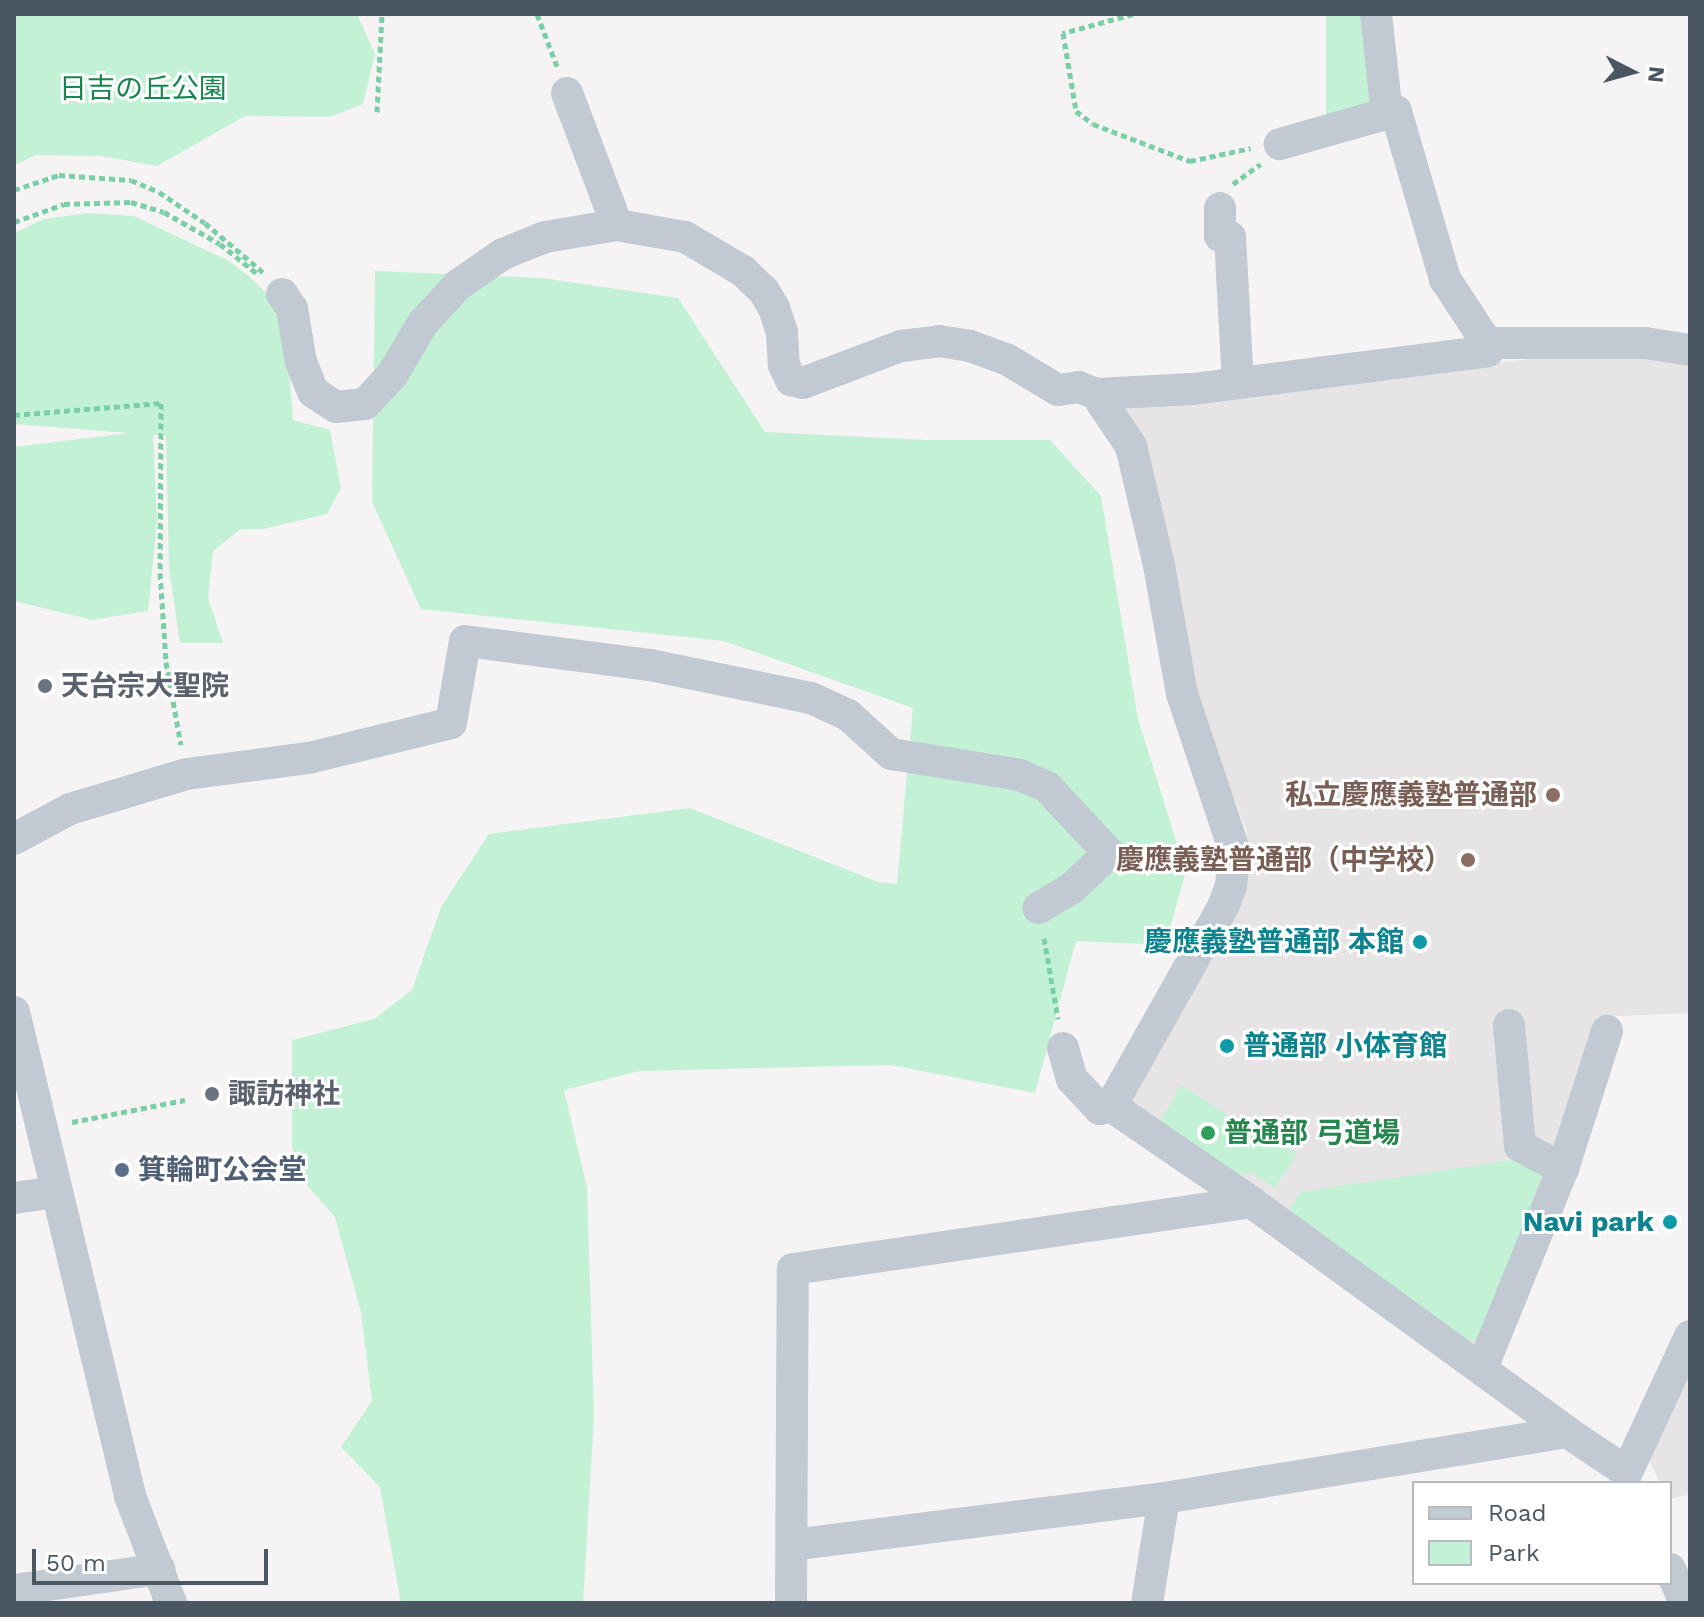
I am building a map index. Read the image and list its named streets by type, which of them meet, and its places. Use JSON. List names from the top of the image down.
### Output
{
  "parks": ["日吉の丘公園"],
  "places": [
    "天台宗大聖院",
    "私立慶應義塾普通部",
    "慶應義塾普通部（中学校）",
    "慶應義塾普通部 本館",
    "普通部 小体育館",
    "諏訪神社",
    "普通部 弓道場",
    "箕輪町公会堂",
    "Navi park"
  ],
  "legend": ["Road", "Park"],
  "scale_bar": "50 m",
  "north": "right"
}
